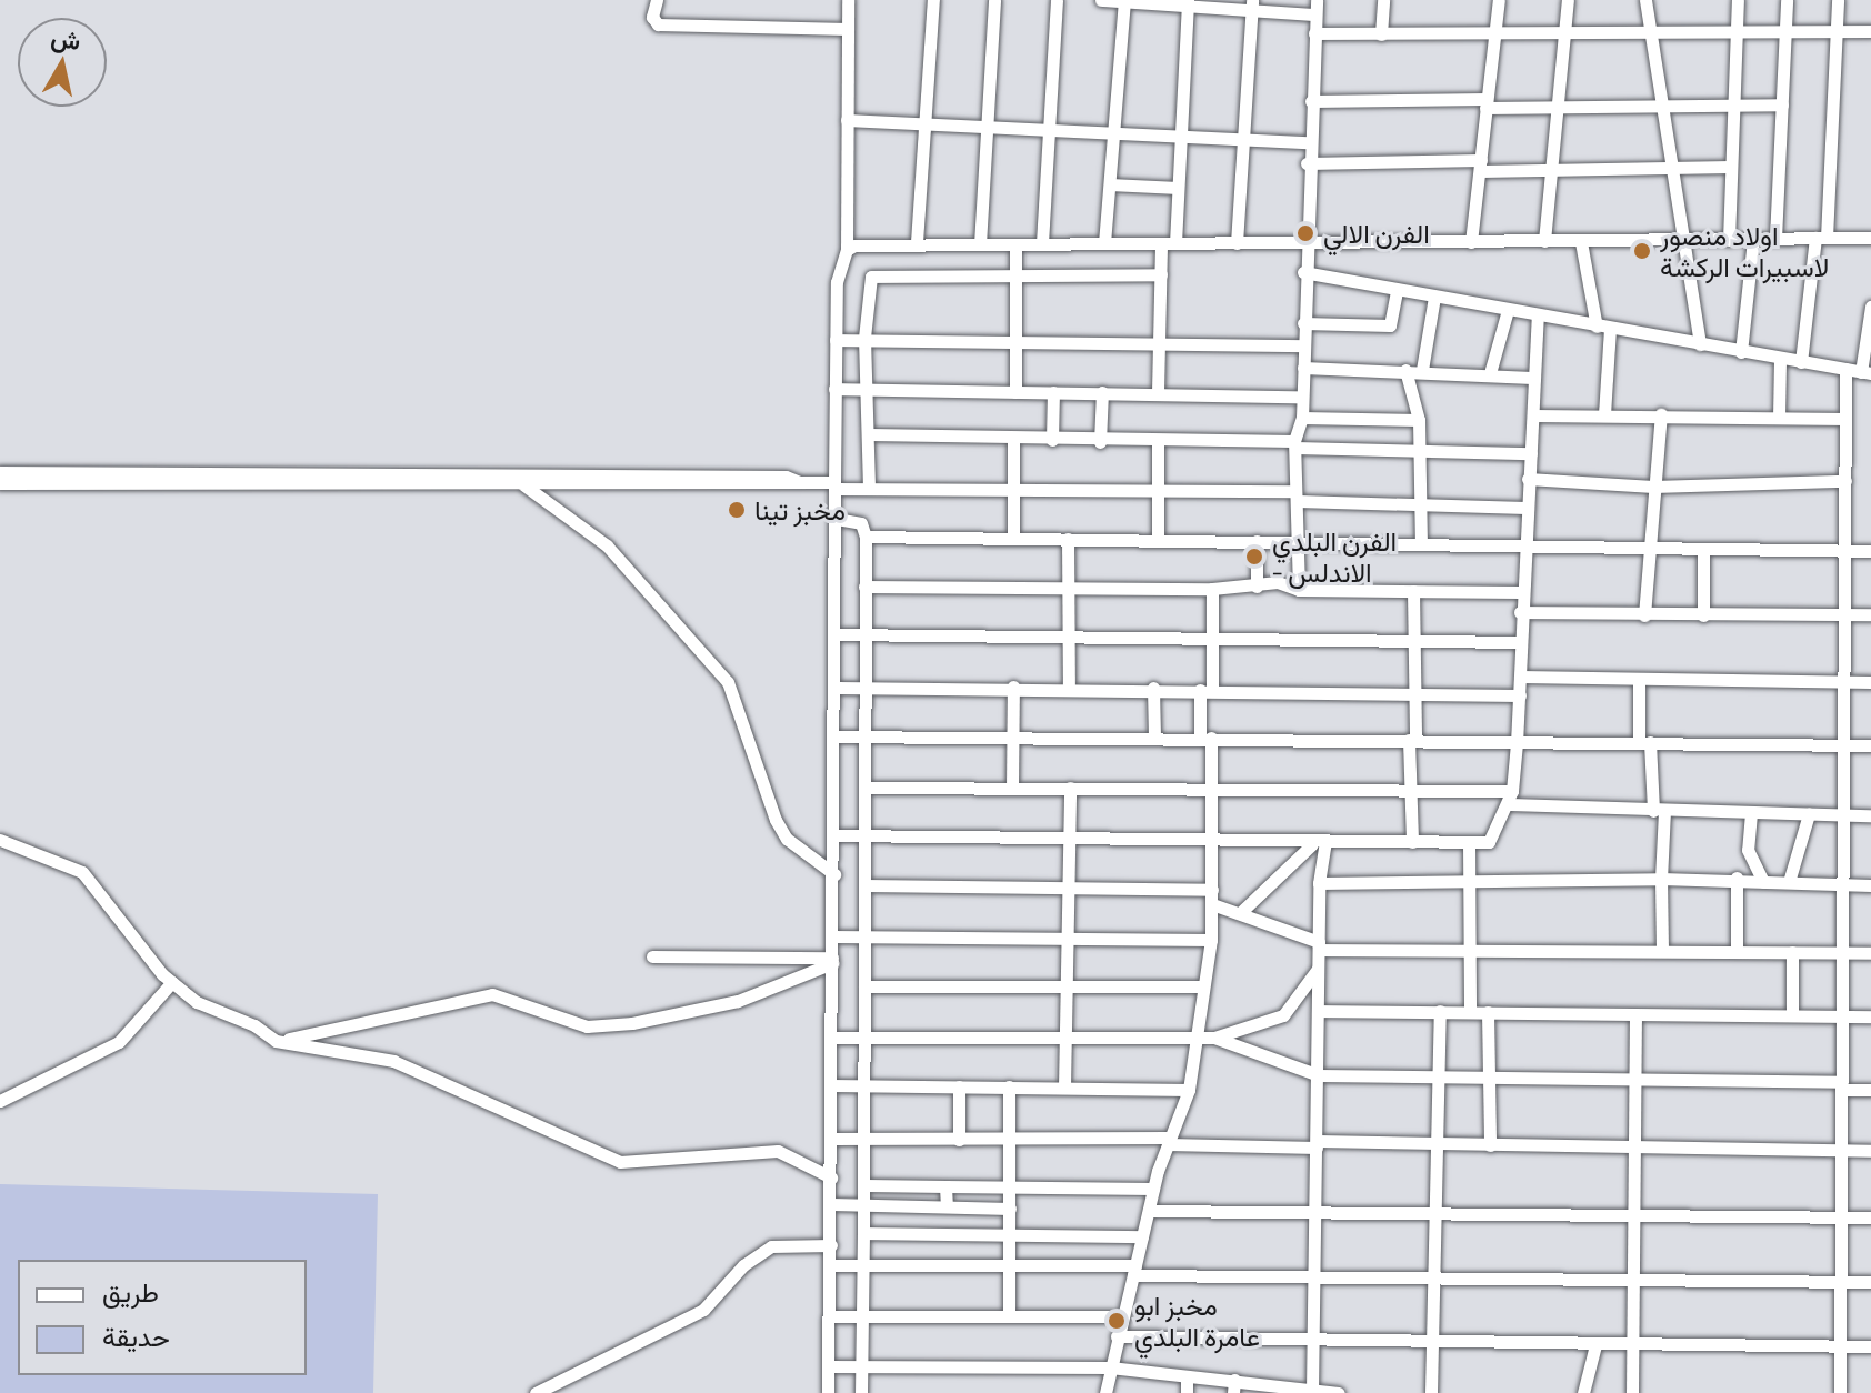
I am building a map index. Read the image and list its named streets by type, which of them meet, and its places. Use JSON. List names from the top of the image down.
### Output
{
  "places": [
    "الفرن الالي",
    "اولاد منصور لاسبيرات الركشة",
    "مخبز تينا",
    "الفرن البلدي - الاندلس",
    "مخبز ابو عامرة البلدي"
  ],
  "legend": ["طريق", "حديقة"],
  "north": "top"
}
